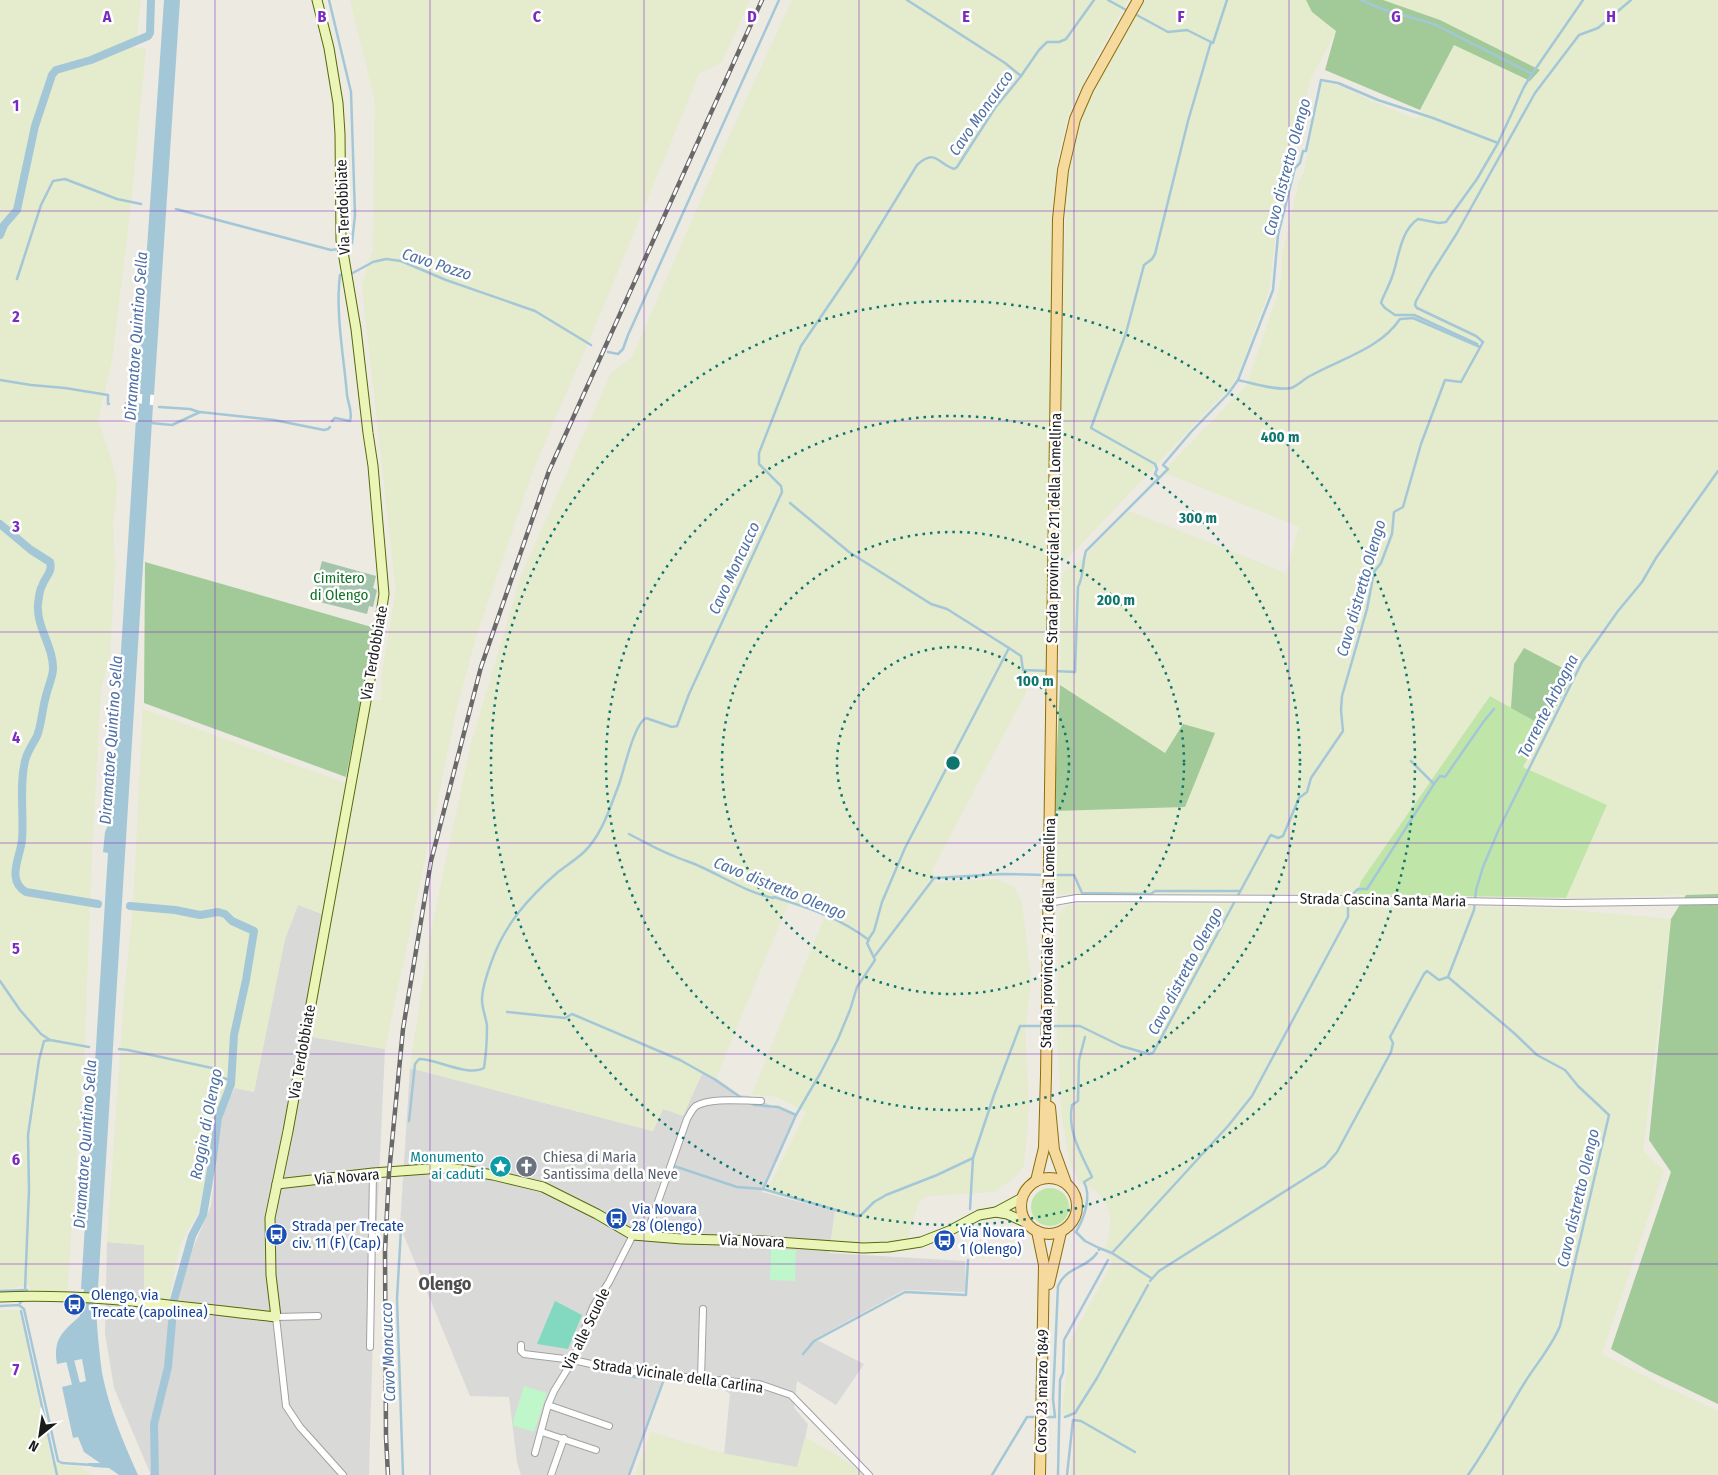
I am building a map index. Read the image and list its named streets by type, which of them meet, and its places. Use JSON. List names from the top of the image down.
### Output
{
  "streets": {
    "main road": [
      "Via Terdobbiate",
      "Strada provinciale 211 della Lomellina",
      "Via Novara",
      "Corso 23 marzo 1849"
    ],
    "street": ["Strada Cascina Santa Maria", "Via alle Scuole", "Strada Vicinale della Carlina"]
  },
  "crossings": [
    ["Via Terdobbiate", "Via Novara"],
    ["Strada provinciale 211 della Lomellina", "Strada Cascina Santa Maria"],
    ["Via Novara", "Via alle Scuole"],
    ["Via Novara", "Corso 23 marzo 1849"],
    ["Via alle Scuole", "Strada Vicinale della Carlina"]
  ],
  "districts": ["Olengo"],
  "water": [
    "Cavo Moncucco",
    "Cavo distretto Olengo",
    "Cavo Pozzo",
    "Diramatore Quintino Sella",
    "Torrente Arbogna",
    "Roggia di Olengo"
  ],
  "parks": ["Cimitero di Olengo"],
  "places": {
    "place": ["Monumento ai caduti"],
    "church": ["Chiesa di Maria Santissima della Neve"],
    "bus stop": [
      "Via Novara 28 (Olengo)",
      "Strada per Trecate civ. 11 (F) (Cap)",
      "Via Novara 1 (Olengo)",
      "Olengo, via Trecate (capolinea)"
    ]
  },
  "north": "bottom left",
  "grid": {
    "columns": [
      "A",
      "B",
      "C",
      "D",
      "E",
      "F",
      "G",
      "H"
    ],
    "rows": [
      "1",
      "2",
      "3",
      "4",
      "5",
      "6",
      "7"
    ]
  },
  "rings": [
    "400 m",
    "300 m",
    "200 m",
    "100 m"
  ]
}
